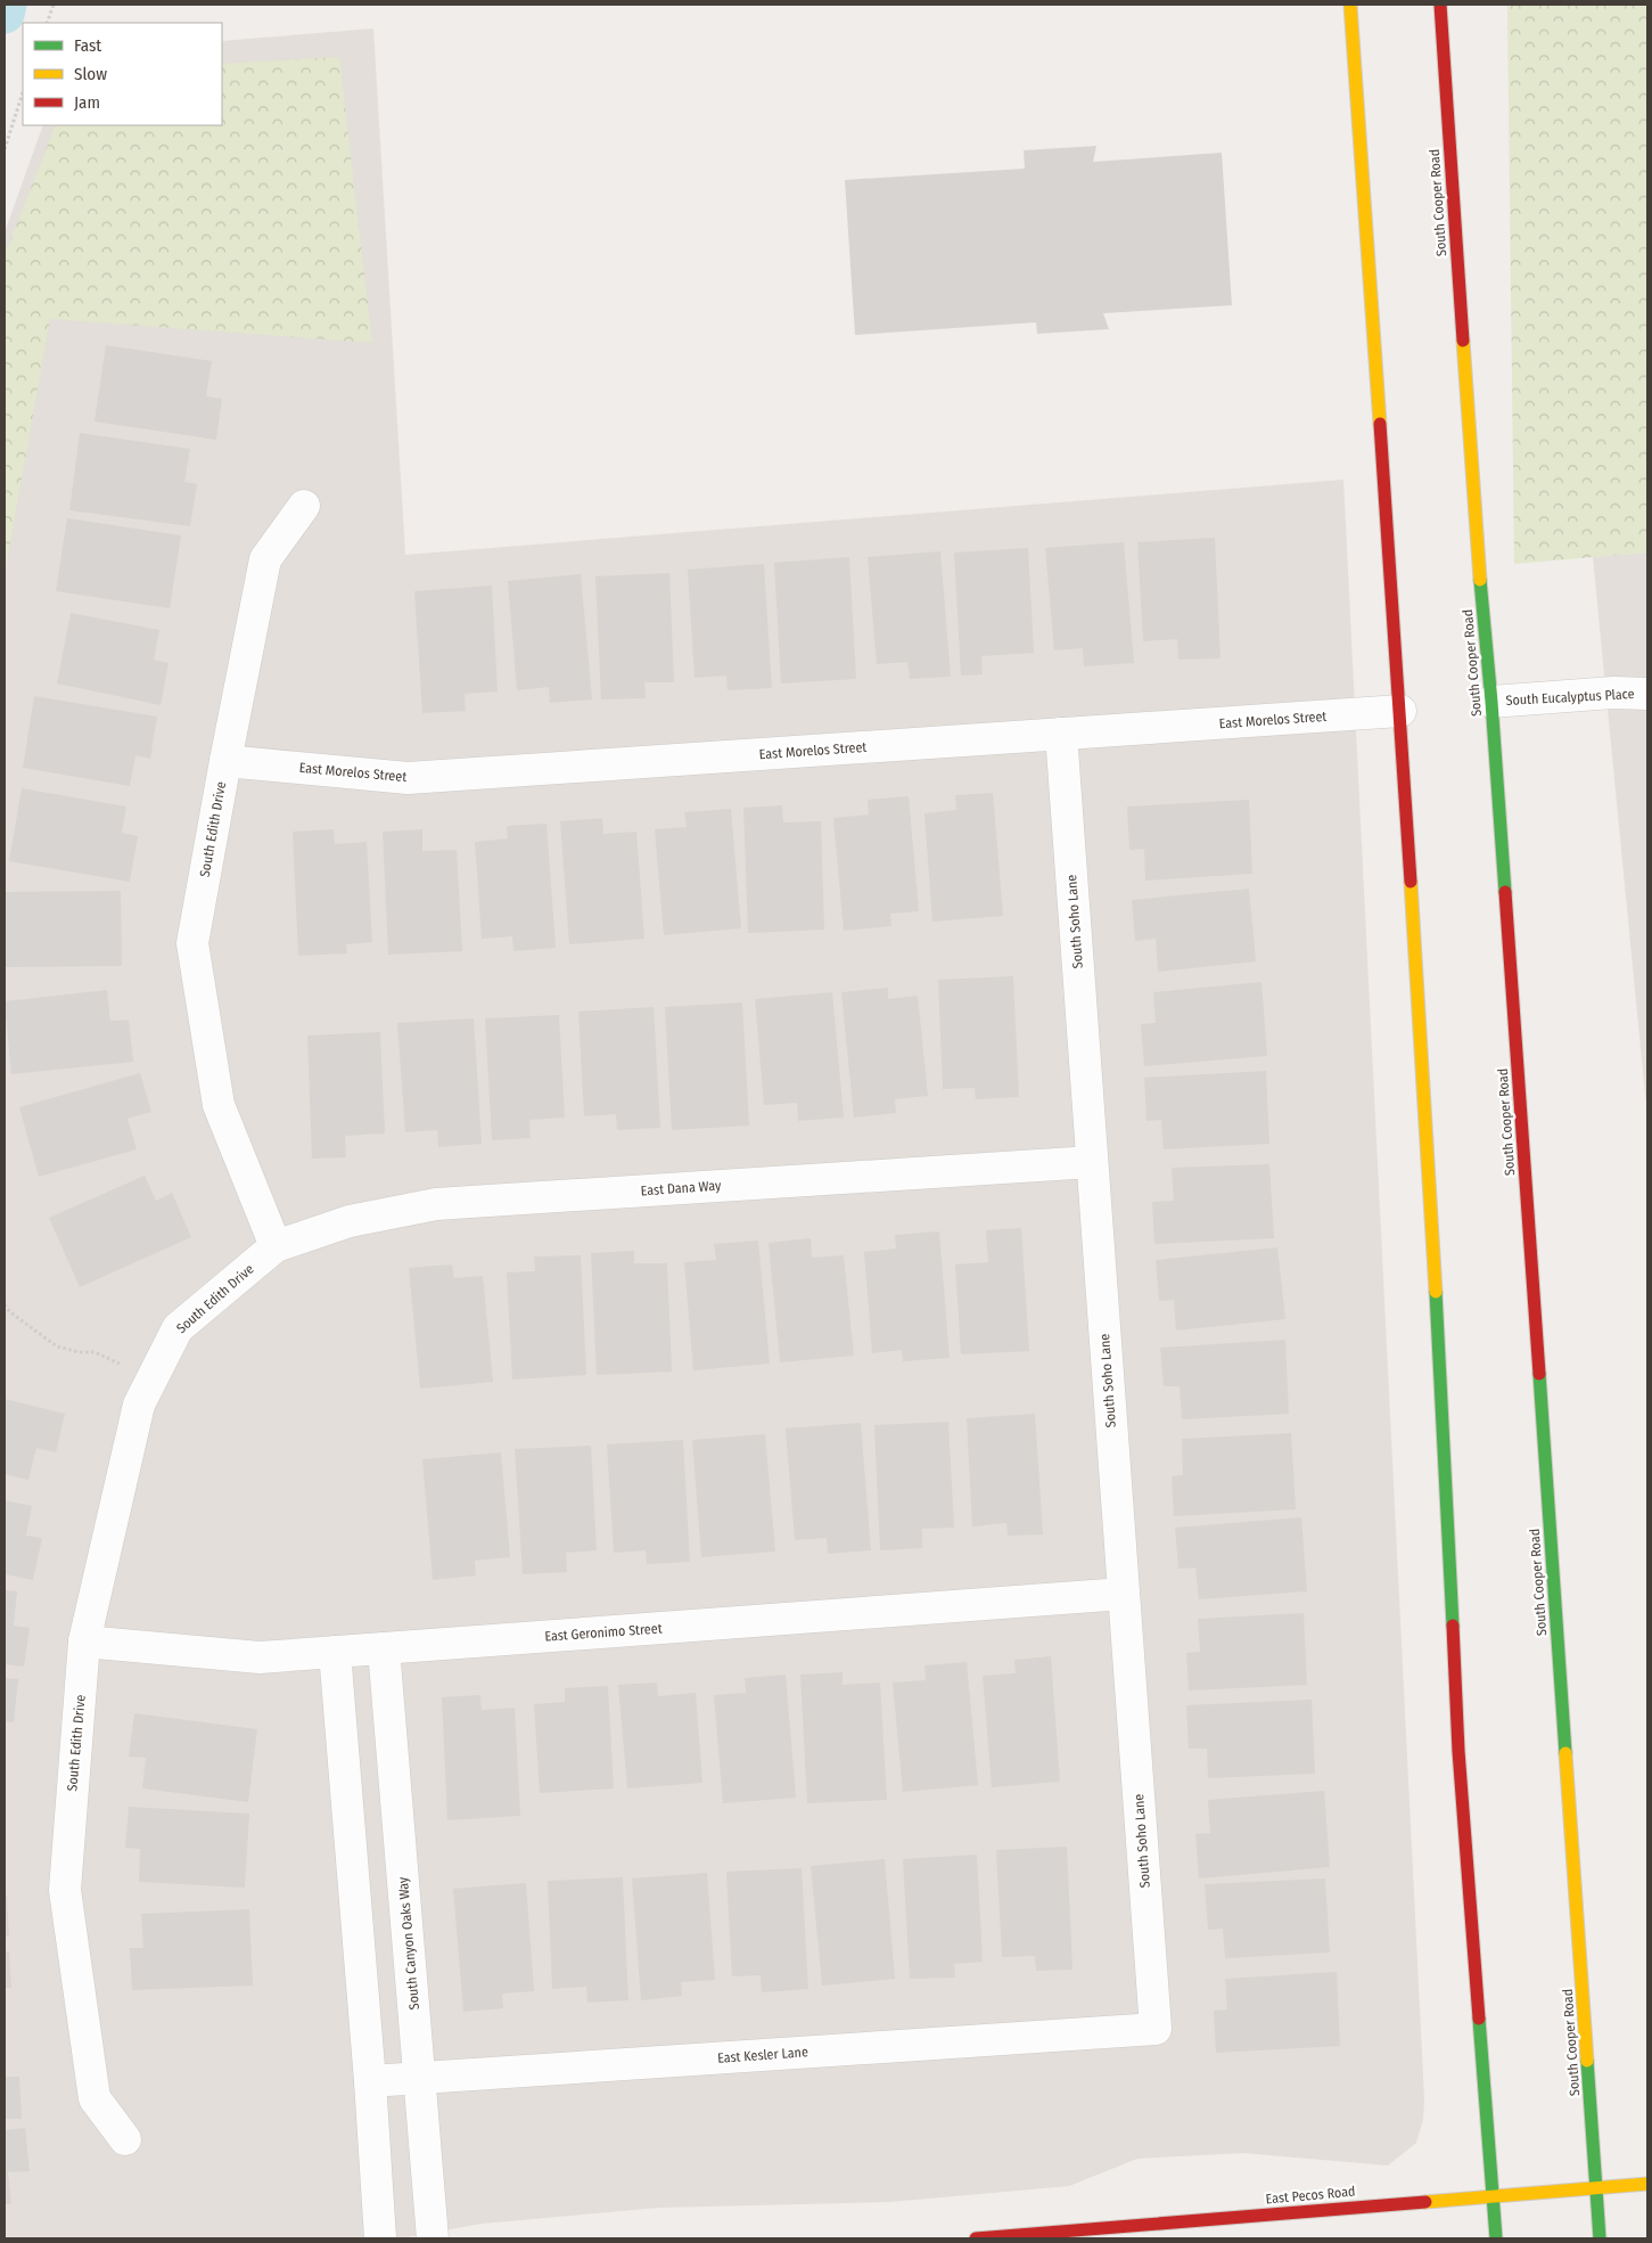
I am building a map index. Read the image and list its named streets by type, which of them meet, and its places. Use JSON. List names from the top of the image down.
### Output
{
  "streets": {
    "main road": ["South Cooper Road", "East Pecos Road"],
    "street": [
      "South Eucalyptus Place",
      "East Morelos Street",
      "South Edith Drive",
      "South Soho Lane",
      "East Dana Way",
      "East Geronimo Street",
      "South Canyon Oaks Way",
      "East Kesler Lane"
    ]
  },
  "crossings": [
    ["South Cooper Road", "South Eucalyptus Place"],
    ["South Cooper Road", "East Pecos Road"],
    ["East Morelos Street", "South Edith Drive"],
    ["East Morelos Street", "South Soho Lane"],
    ["South Edith Drive", "East Dana Way"],
    ["South Edith Drive", "East Geronimo Street"],
    ["South Soho Lane", "East Dana Way"],
    ["South Soho Lane", "East Geronimo Street"],
    ["South Soho Lane", "East Kesler Lane"],
    ["East Geronimo Street", "South Canyon Oaks Way"],
    ["South Canyon Oaks Way", "East Kesler Lane"]
  ],
  "legend": ["Fast", "Slow", "Jam"]
}
